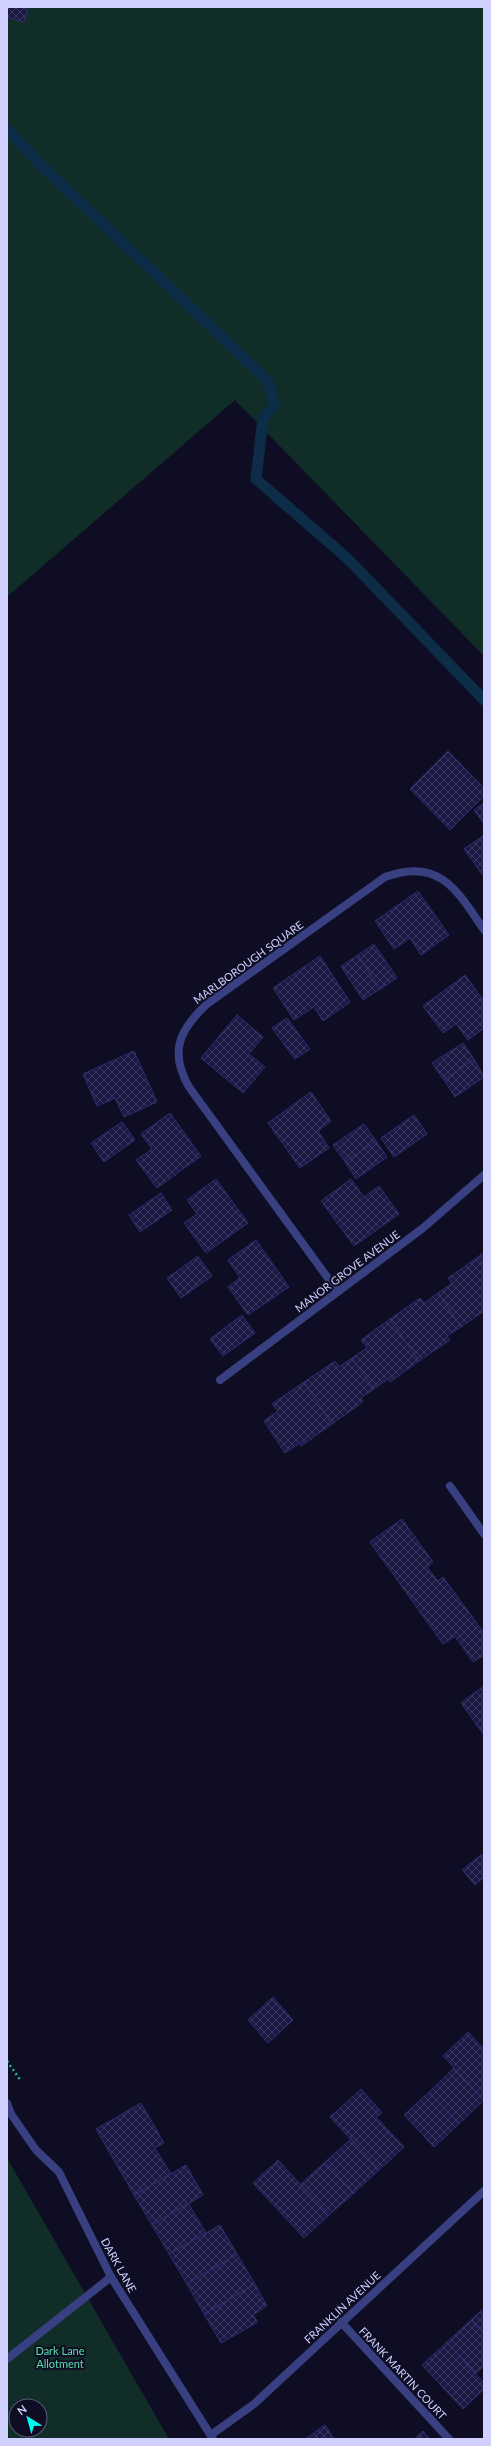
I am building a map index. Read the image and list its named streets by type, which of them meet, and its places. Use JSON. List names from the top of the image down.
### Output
{
  "streets": {
    "street": [
      "MARLBOROUGH SQUARE",
      "MANOR GROVE AVENUE",
      "DARK LANE",
      "FRANKLIN AVENUE",
      "FRANK MARTIN COURT"
    ]
  },
  "crossings": [
    ["MARLBOROUGH SQUARE", "MANOR GROVE AVENUE"],
    ["DARK LANE", "FRANKLIN AVENUE"],
    ["FRANKLIN AVENUE", "FRANK MARTIN COURT"]
  ],
  "parks": ["Dark Lane Allotment"],
  "north": "top left"
}
